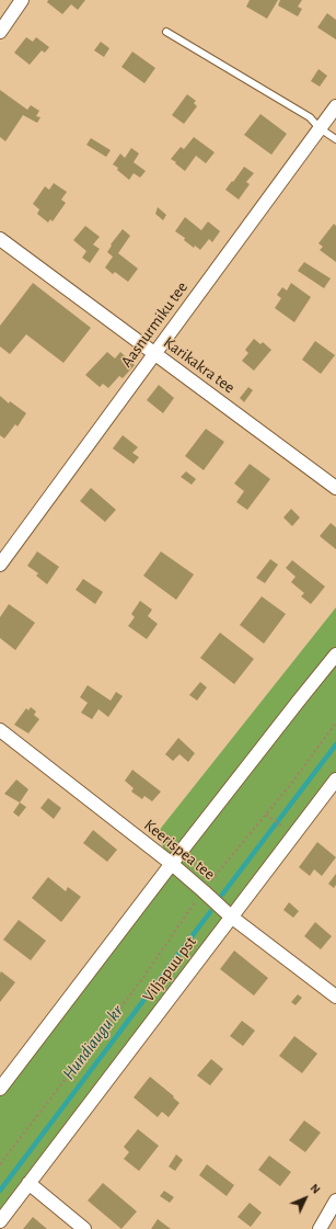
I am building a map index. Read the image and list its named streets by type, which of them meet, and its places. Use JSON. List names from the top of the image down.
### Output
{
  "streets": {
    "street": [
      "Aasnurmiku tee",
      "Karikakra tee",
      "Keerispea tee",
      "Viljapuu pst"
    ]
  },
  "crossings": [
    ["Aasnurmiku tee", "Karikakra tee"],
    ["Keerispea tee", "Viljapuu pst"]
  ],
  "water": ["Hundiaugu kr"],
  "north": "top right"
}
